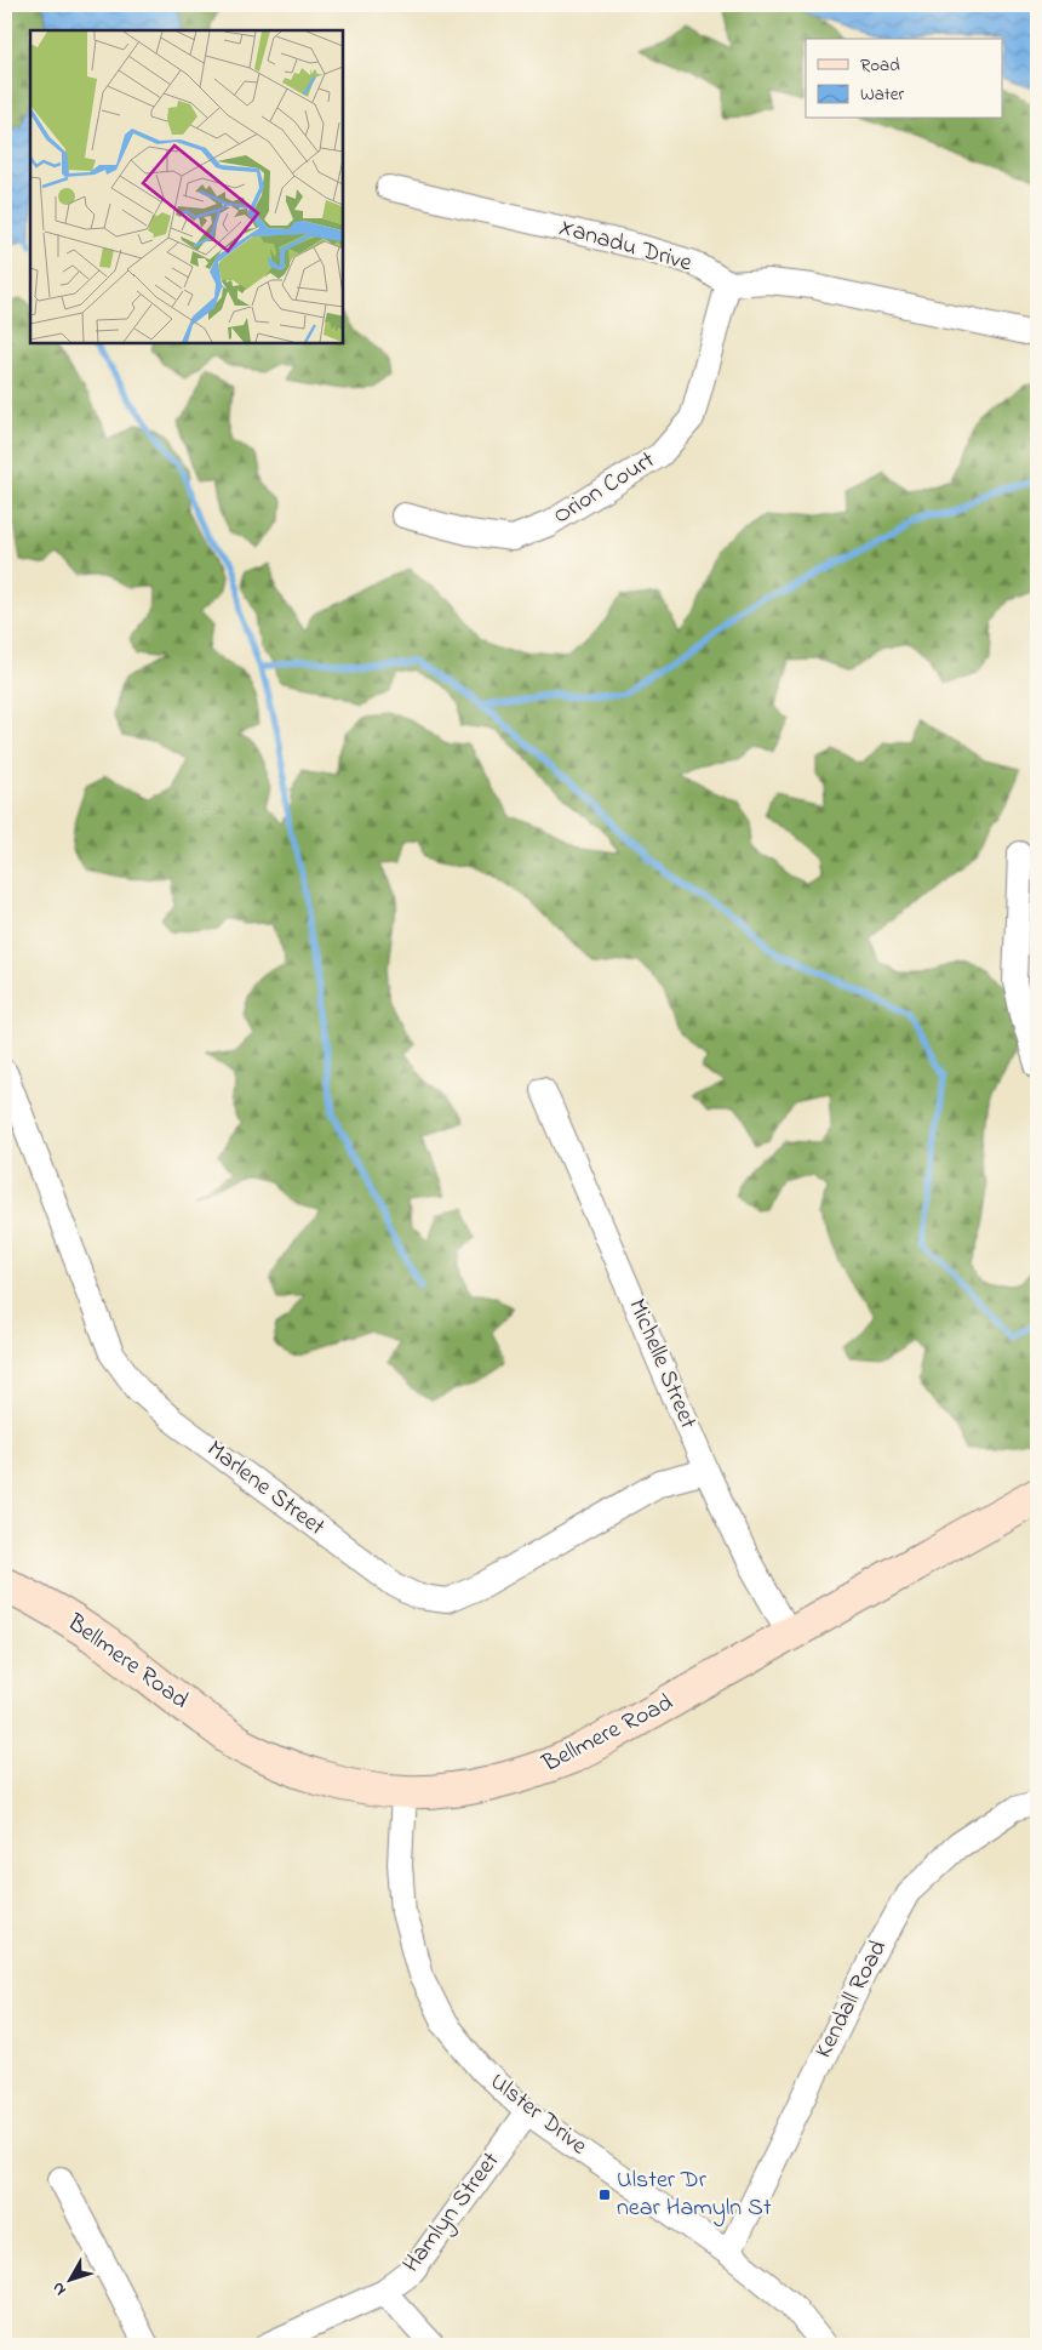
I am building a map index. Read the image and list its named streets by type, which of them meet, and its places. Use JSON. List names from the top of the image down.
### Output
{
  "streets": {
    "main road": ["Bellmere Road"],
    "street": [
      "Xanadu Drive",
      "Orion Court",
      "Michelle Street",
      "Marlene Street",
      "Kendall Road",
      "Ulster Drive",
      "Hamlyn Street"
    ]
  },
  "crossings": [
    ["Xanadu Drive", "Orion Court"],
    ["Michelle Street", "Marlene Street"],
    ["Michelle Street", "Bellmere Road"],
    ["Bellmere Road", "Ulster Drive"],
    ["Kendall Road", "Ulster Drive"],
    ["Ulster Drive", "Hamlyn Street"]
  ],
  "places": {
    "transit": ["Ulster Dr near Hamyln St"]
  },
  "legend": ["Road", "Water"],
  "north": "bottom left"
}
